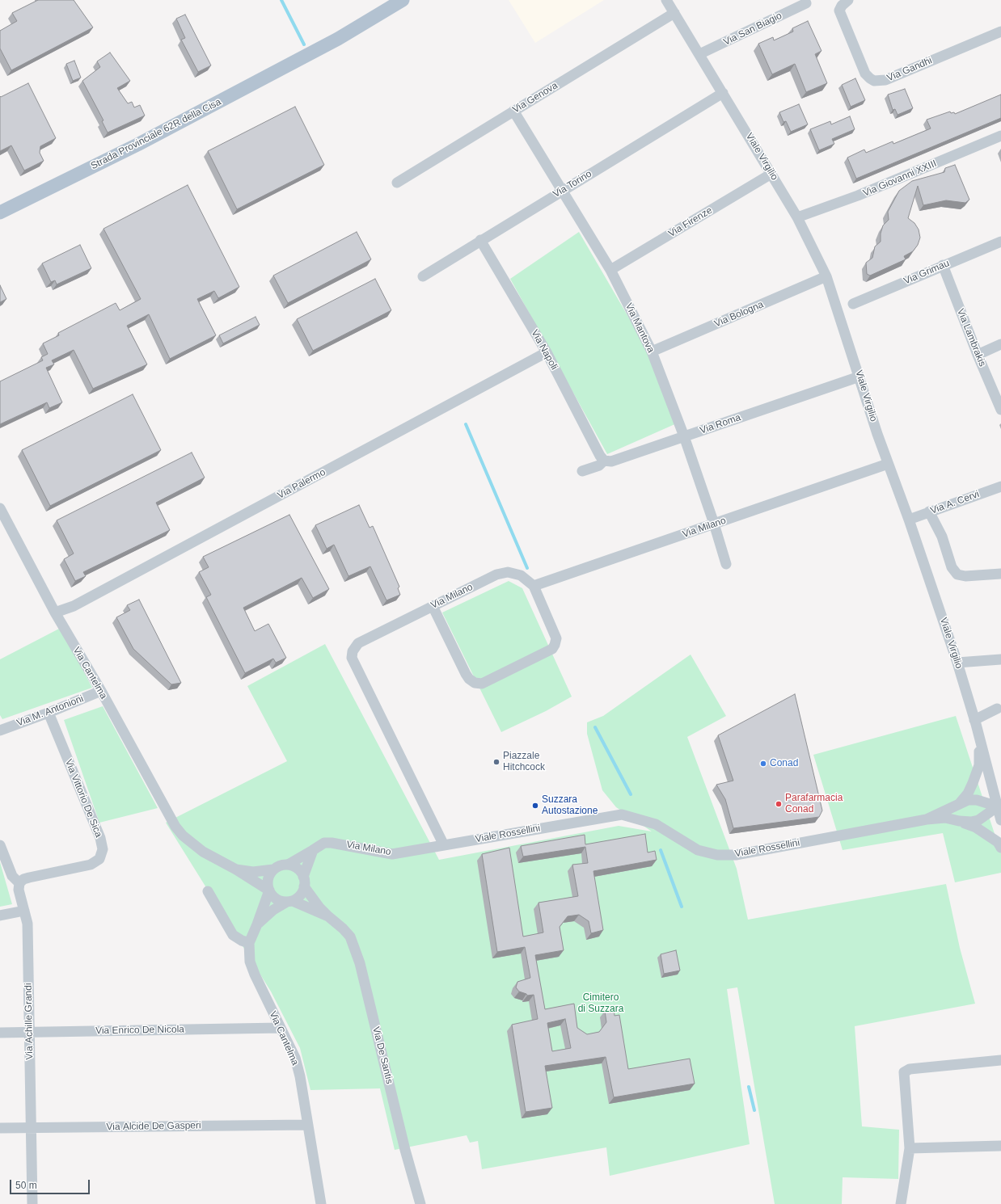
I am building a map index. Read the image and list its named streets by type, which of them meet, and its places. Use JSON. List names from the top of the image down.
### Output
{
  "streets": {
    "main road": ["Strada Provinciale 62R della Cisa"],
    "street": [
      "Via San Biagio",
      "Via Gandhi",
      "Via Genova",
      "Viale Virgilio",
      "Via Giovanni XXIII",
      "Via Torino",
      "Via Firenze",
      "Via Grimau",
      "Via Bologna",
      "Via Mantova",
      "Via Lambrakis",
      "Via Napoli",
      "Via Roma",
      "Via Palermo",
      "Via A. Cervi",
      "Via Milano",
      "Via Cantelma",
      "Via M. Antonioni",
      "Via Vittorio De Sica",
      "Viale Rossellini",
      "Via Achille Grandi",
      "Via Enrico De Nicola",
      "Via De Santis",
      "Via Alcide De Gasperi"
    ]
  },
  "crossings": [
    ["Via San Biagio", "Viale Virgilio"],
    ["Via Genova", "Viale Virgilio"],
    ["Via Genova", "Via Mantova"],
    ["Viale Virgilio", "Via Giovanni XXIII"],
    ["Viale Virgilio", "Via Torino"],
    ["Viale Virgilio", "Via Firenze"],
    ["Viale Virgilio", "Via Bologna"],
    ["Viale Virgilio", "Via Roma"],
    ["Viale Virgilio", "Via A. Cervi"],
    ["Viale Virgilio", "Via Milano"],
    ["Via Torino", "Via Mantova"],
    ["Via Torino", "Via Napoli"],
    ["Via Firenze", "Via Mantova"],
    ["Via Grimau", "Via Lambrakis"],
    ["Via Bologna", "Via Mantova"],
    ["Via Mantova", "Via Roma"],
    ["Via Mantova", "Via Milano"],
    ["Via Napoli", "Via Roma"],
    ["Via Napoli", "Via Palermo"],
    ["Via Palermo", "Via Cantelma"],
    ["Via Milano", "Via Cantelma"],
    ["Via Milano", "Viale Rossellini"],
    ["Via Cantelma", "Via M. Antonioni"],
    ["Via Cantelma", "Via Enrico De Nicola"],
    ["Via Cantelma", "Via Alcide De Gasperi"],
    ["Via M. Antonioni", "Via Vittorio De Sica"],
    ["Via Vittorio De Sica", "Via Achille Grandi"],
    ["Via Achille Grandi", "Via Enrico De Nicola"],
    ["Via Achille Grandi", "Via Alcide De Gasperi"]
  ],
  "parks": ["Cimitero di Suzzara"],
  "places": [
    "Piazzale Hitchcock",
    "Conad",
    "Parafarmacia Conad",
    "Suzzara Autostazione"
  ],
  "scale_bar": "50 m"
}
